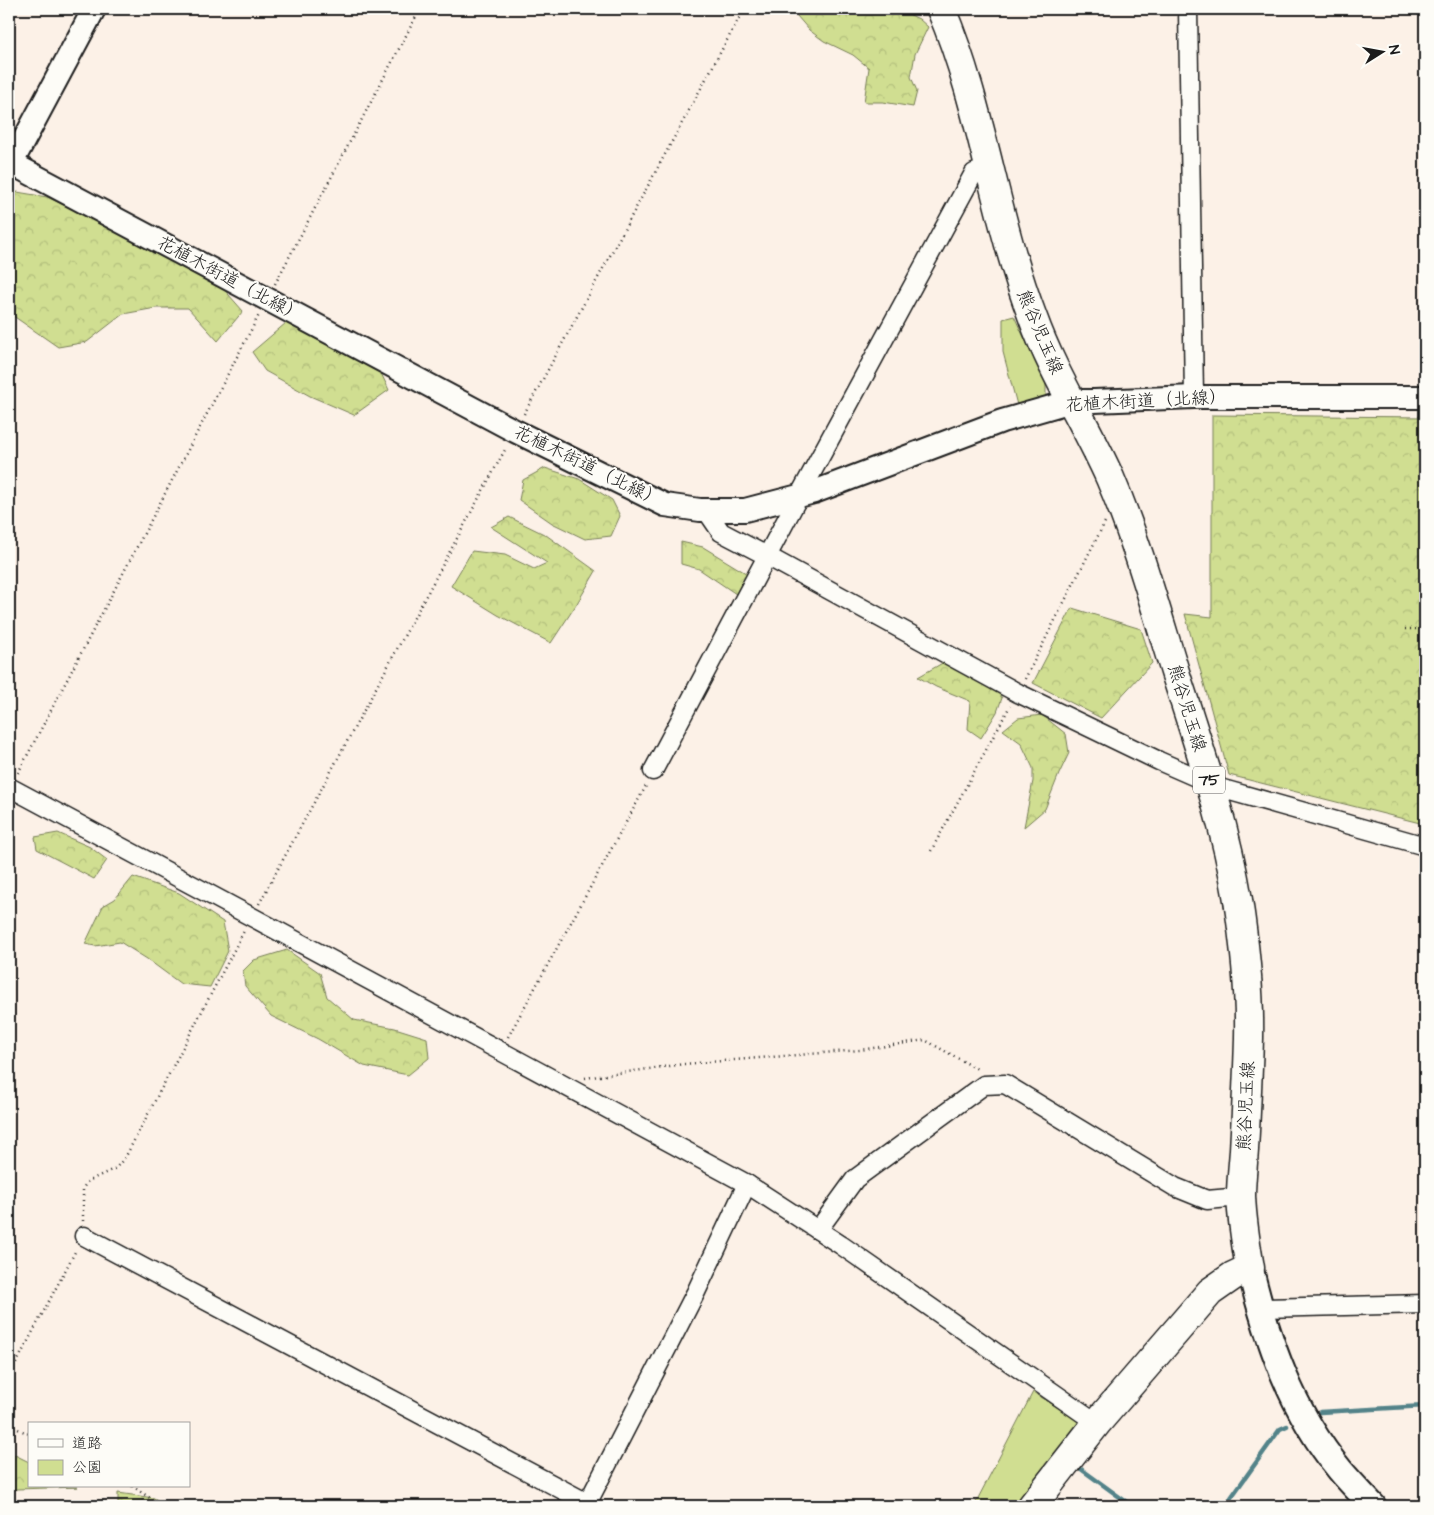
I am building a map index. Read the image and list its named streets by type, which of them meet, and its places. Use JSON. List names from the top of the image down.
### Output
{
  "streets": {
    "main road": ["熊谷児玉線", "75"],
    "street": ["花植木街道（北線）"]
  },
  "crossings": [
    ["花植木街道（北線）", "熊谷児玉線"]
  ],
  "legend": ["道路", "公園"],
  "north": "right"
}
